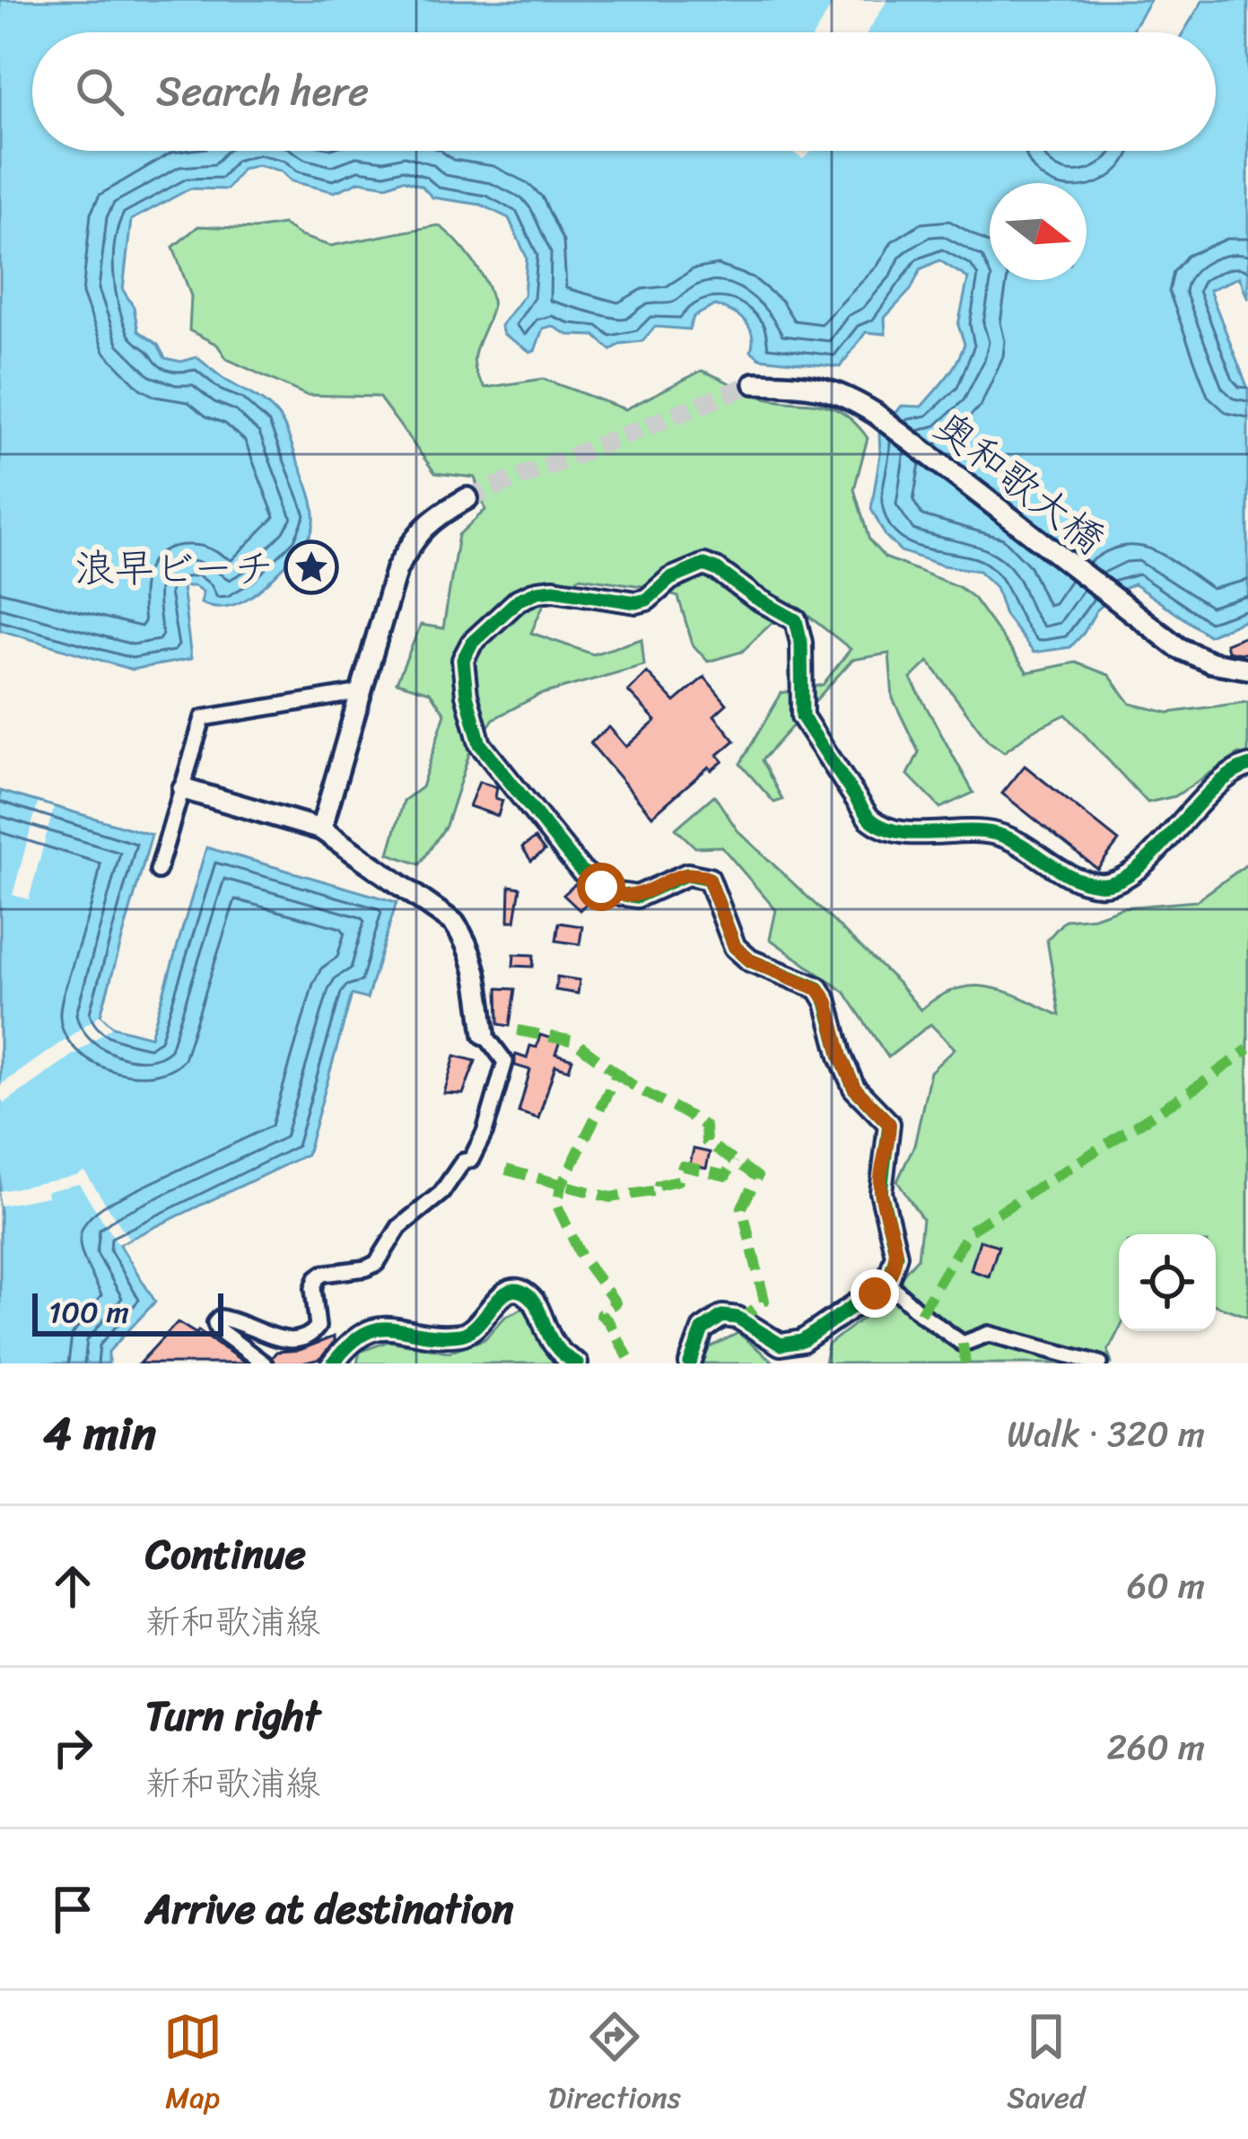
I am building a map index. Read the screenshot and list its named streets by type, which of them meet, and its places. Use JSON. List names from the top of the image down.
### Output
{
  "streets": {
    "main road": ["奥和歌大橋"]
  },
  "places": {
    "place": ["浪早ビーチ"]
  },
  "scale_bar": "100 m",
  "north": "right",
  "page": {
    "search": "Search here",
    "scale": "100 m",
    "heading": ["4 min", "Walk · 320 m"],
    "list": [
      ["Continue", "新和歌浦線", "60 m"],
      ["Turn right", "新和歌浦線", "260 m"],
      "Arrive at destination"
    ],
    "nav": ["Map", "Directions", "Saved"]
  }
}
